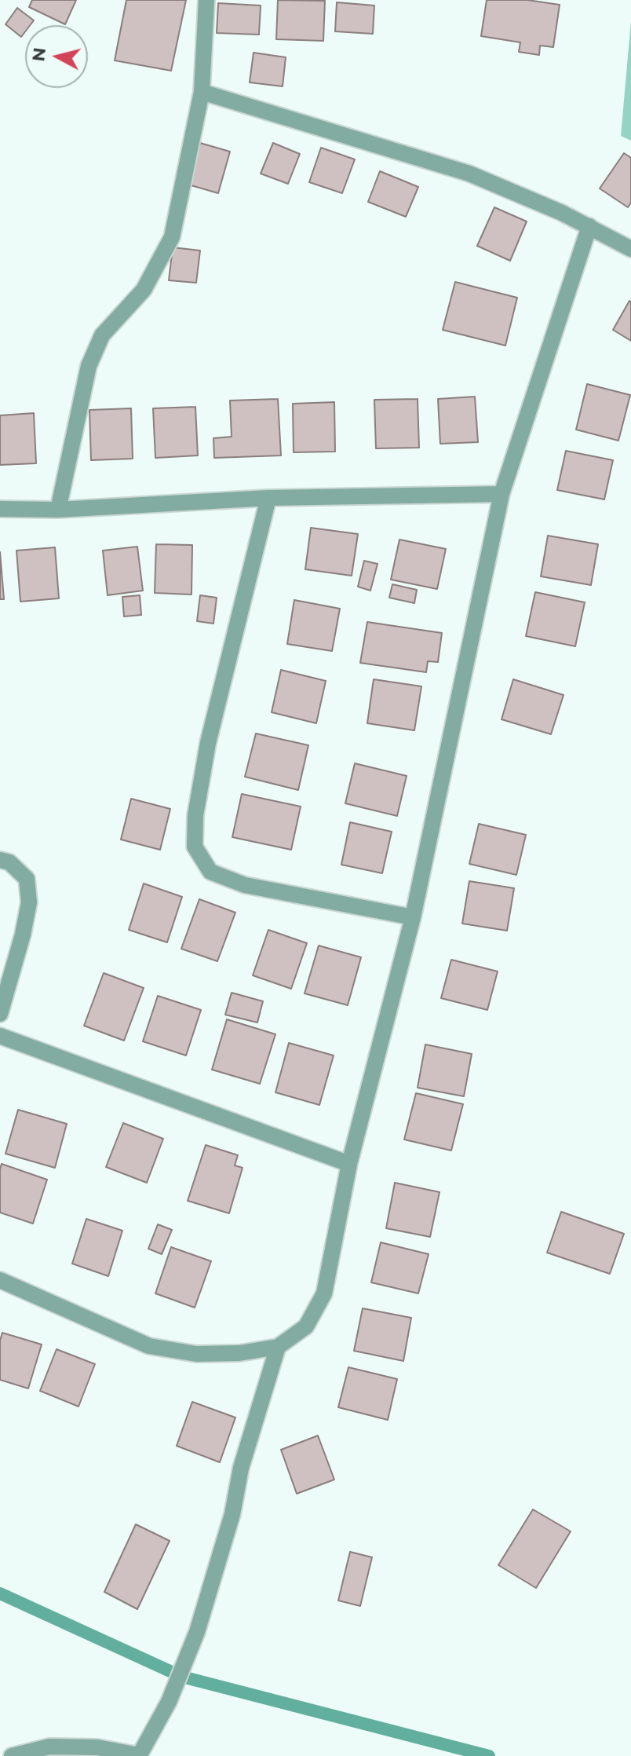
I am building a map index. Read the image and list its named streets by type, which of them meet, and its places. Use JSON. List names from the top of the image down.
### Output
{
  "north": "left"
}
